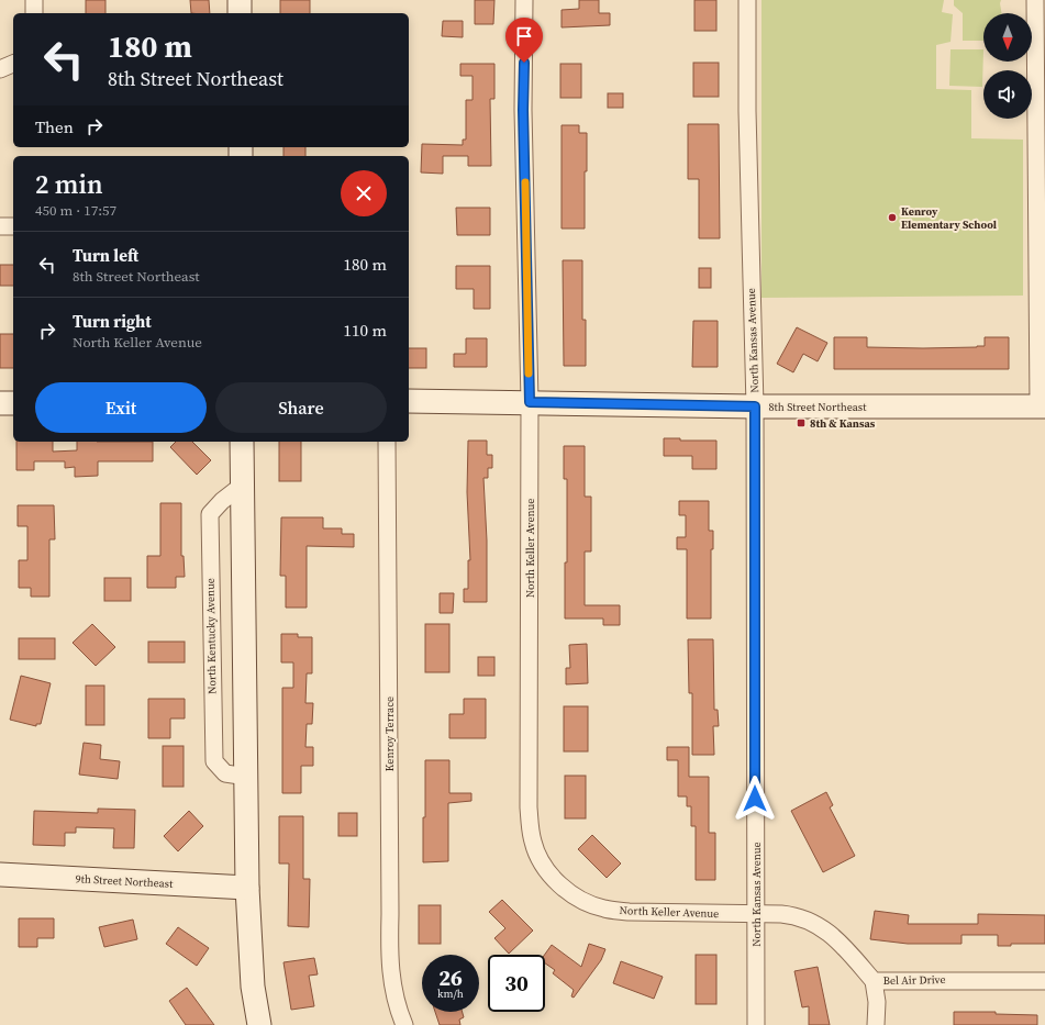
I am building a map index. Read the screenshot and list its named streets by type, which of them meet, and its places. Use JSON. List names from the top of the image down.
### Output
{
  "streets": {
    "street": [
      "North Kansas Avenue",
      "8th Street Northeast",
      "North Keller Avenue",
      "North Kentucky Avenue",
      "Kenroy Terrace",
      "9th Street Northeast",
      "Bel Air Drive"
    ]
  },
  "crossings": [
    ["North Kansas Avenue", "8th Street Northeast"],
    ["North Kansas Avenue", "North Keller Avenue"],
    ["North Kansas Avenue", "Bel Air Drive"],
    ["8th Street Northeast", "North Keller Avenue"],
    ["North Keller Avenue", "Bel Air Drive"]
  ],
  "places": {
    "other": ["Kenroy Elementary School"],
    "transit": ["8th & Kansas"]
  },
  "north": "bottom",
  "page": {
    "turn": ["180 m", "8th Street Northeast"],
    "then": "Then",
    "heading": ["2 min", "450 m · 17:57"],
    "list": [
      {
        "name": "Turn left",
        "note": "8th Street Northeast",
        "value": "180 m"
      },
      {
        "name": "Turn right",
        "note": "North Keller Avenue",
        "value": "110 m"
      }
    ],
    "buttons": ["Exit", "Share"],
    "speed": "26 km/h",
    "limit": "30"
  }
}
